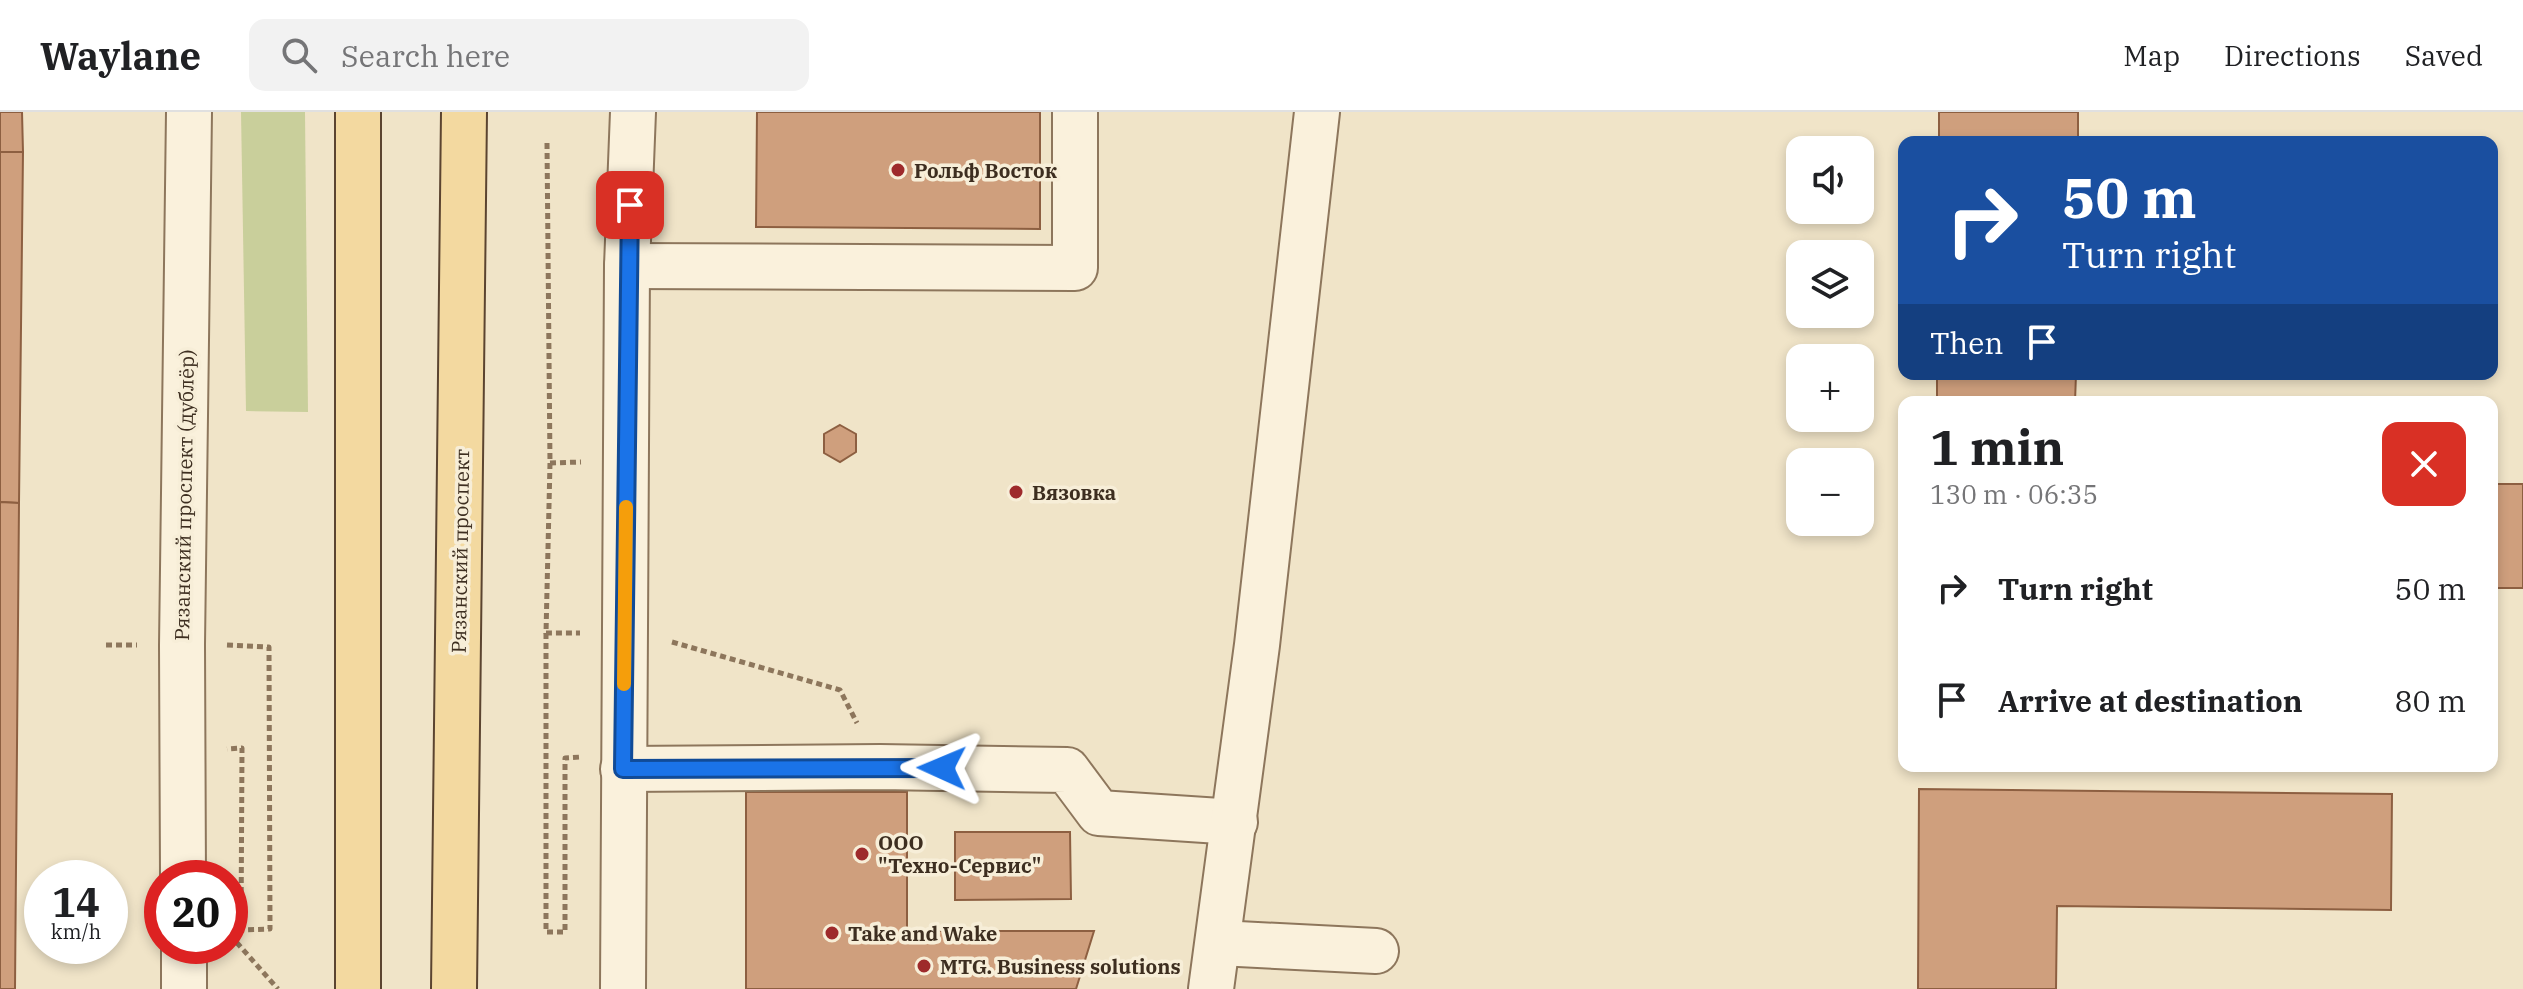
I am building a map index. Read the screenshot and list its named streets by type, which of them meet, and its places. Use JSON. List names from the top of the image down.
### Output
{
  "streets": {
    "main road": ["Рязанский проспект"],
    "street": ["Рязанский проспект (дублёр)"]
  },
  "places": [
    "Рольф Восток",
    "Вязовка",
    "ООО \"Техно-Сервис\"",
    "Take and Wake",
    "MTG. Business solutions"
  ],
  "page": {
    "header": "Waylane",
    "search": "Search here",
    "nav": ["Map", "Directions", "Saved"],
    "map_buttons": ["+", "−"],
    "turn": ["50 m", "Turn right"],
    "then": "Then",
    "heading": ["1 min", "130 m · 06:35"],
    "list": [
      {
        "name": "Turn right",
        "value": "50 m"
      },
      {
        "name": "Arrive at destination",
        "value": "80 m"
      }
    ],
    "speed": "14 km/h",
    "limit": "20"
  }
}
